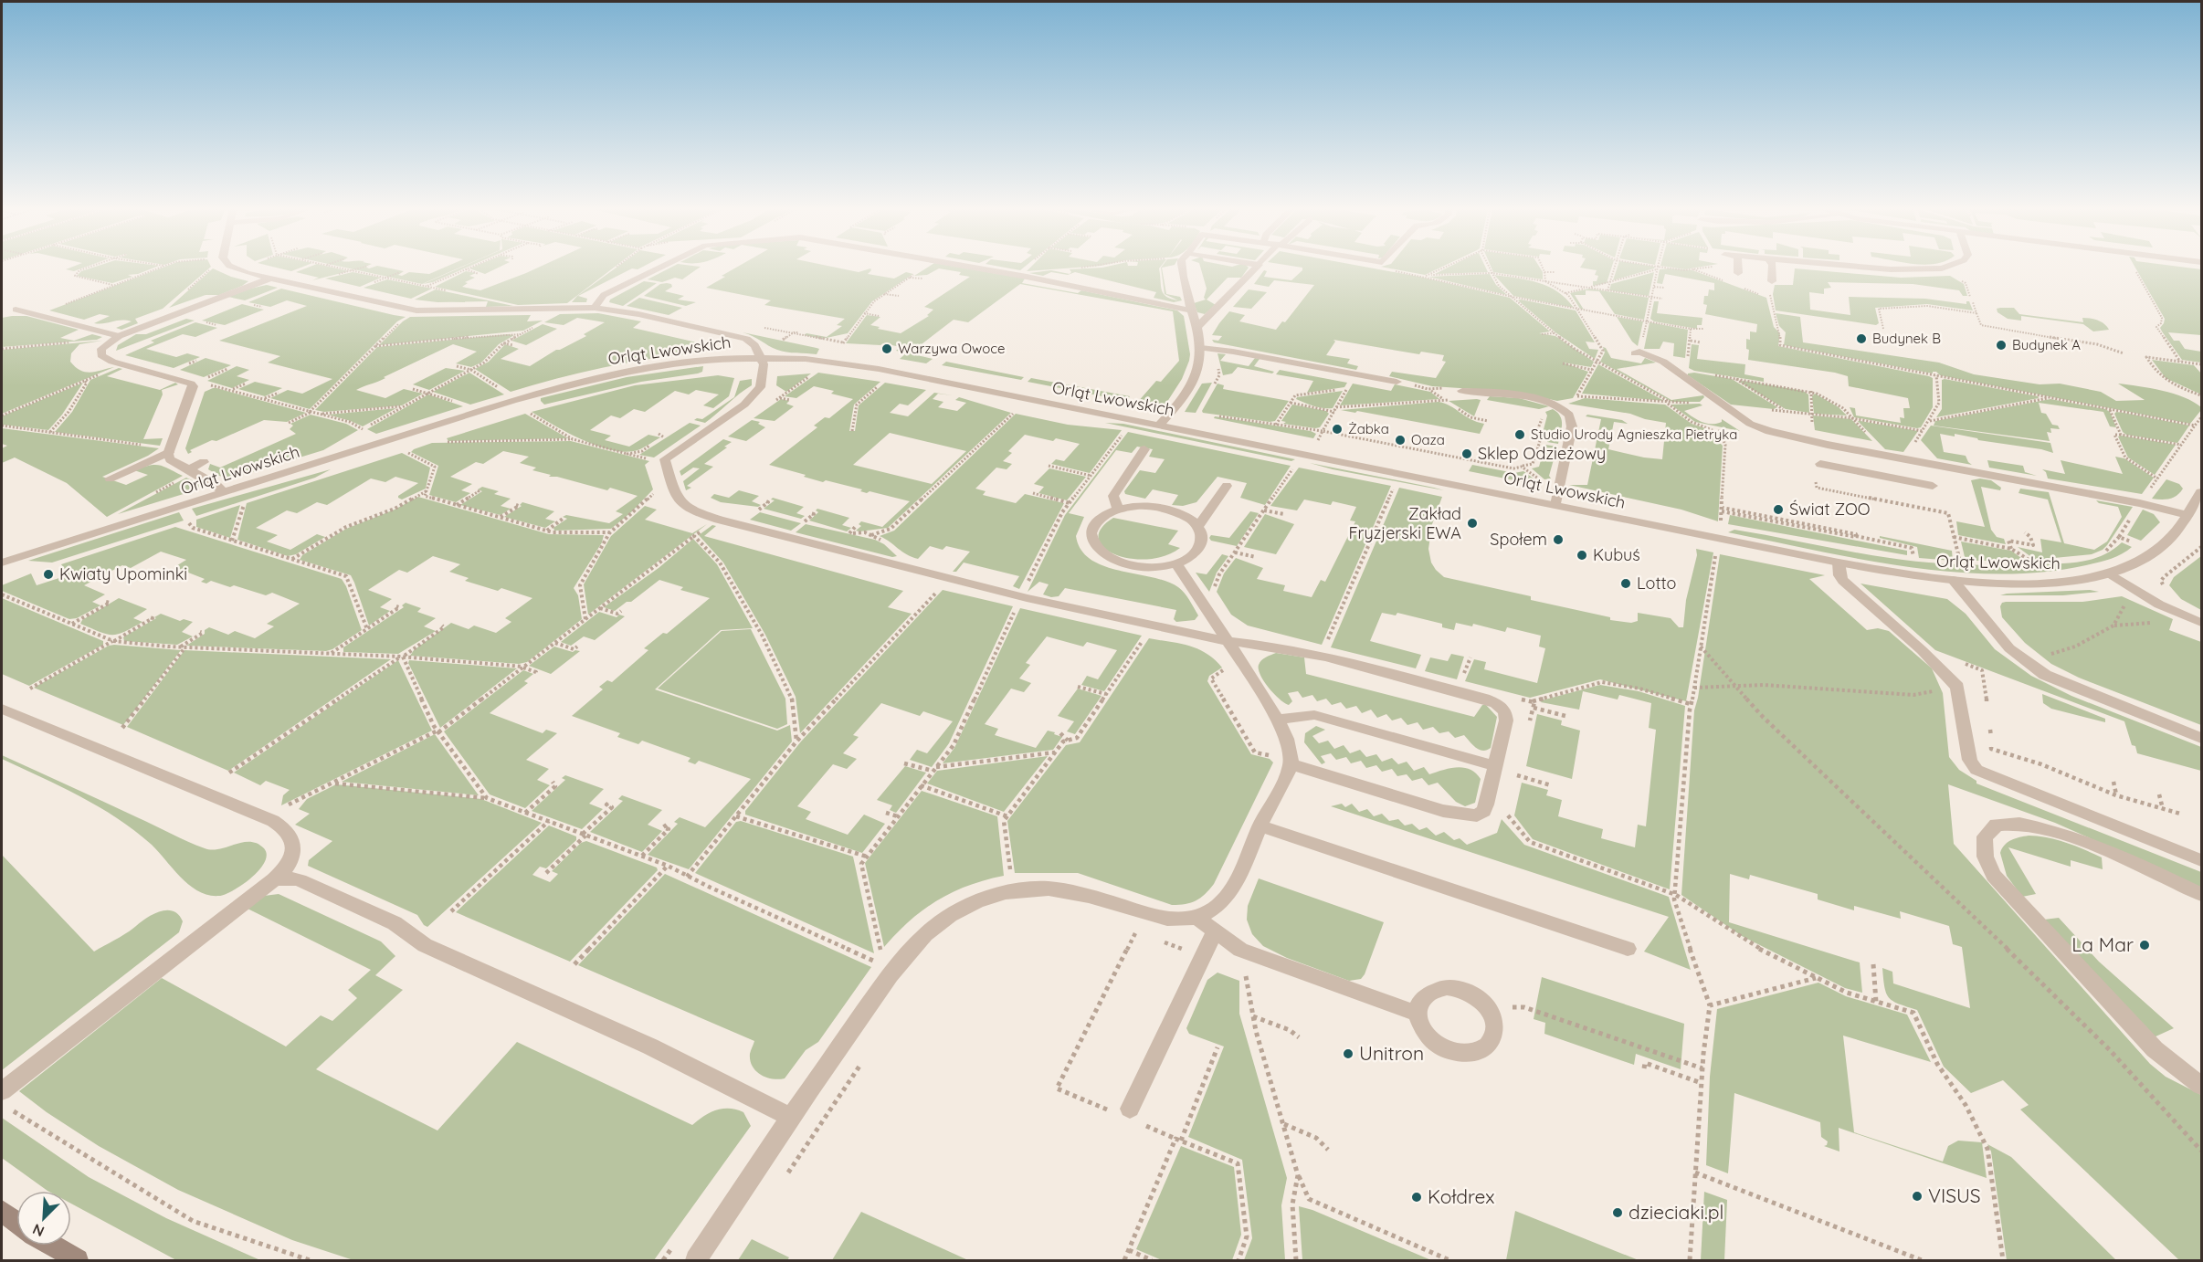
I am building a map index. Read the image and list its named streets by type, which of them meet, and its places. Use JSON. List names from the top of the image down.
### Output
{
  "streets": {
    "street": ["Orląt Lwowskich"]
  },
  "places": [
    "Budynek B",
    "Budynek A",
    "Warzywa Owoce",
    "Żabka",
    "Studio Urody Agnieszka Pietryka",
    "Oaza",
    "Sklep Odzieżowy",
    "Świat ZOO",
    "Zakład Fryzjerski EWA",
    "Społem",
    "Kubuś",
    "Kwiaty Upominki",
    "Lotto",
    "La Mar",
    "Unitron",
    "VISUS",
    "Kołdrex",
    "dzieciaki.pl"
  ],
  "north": "bottom left"
}
